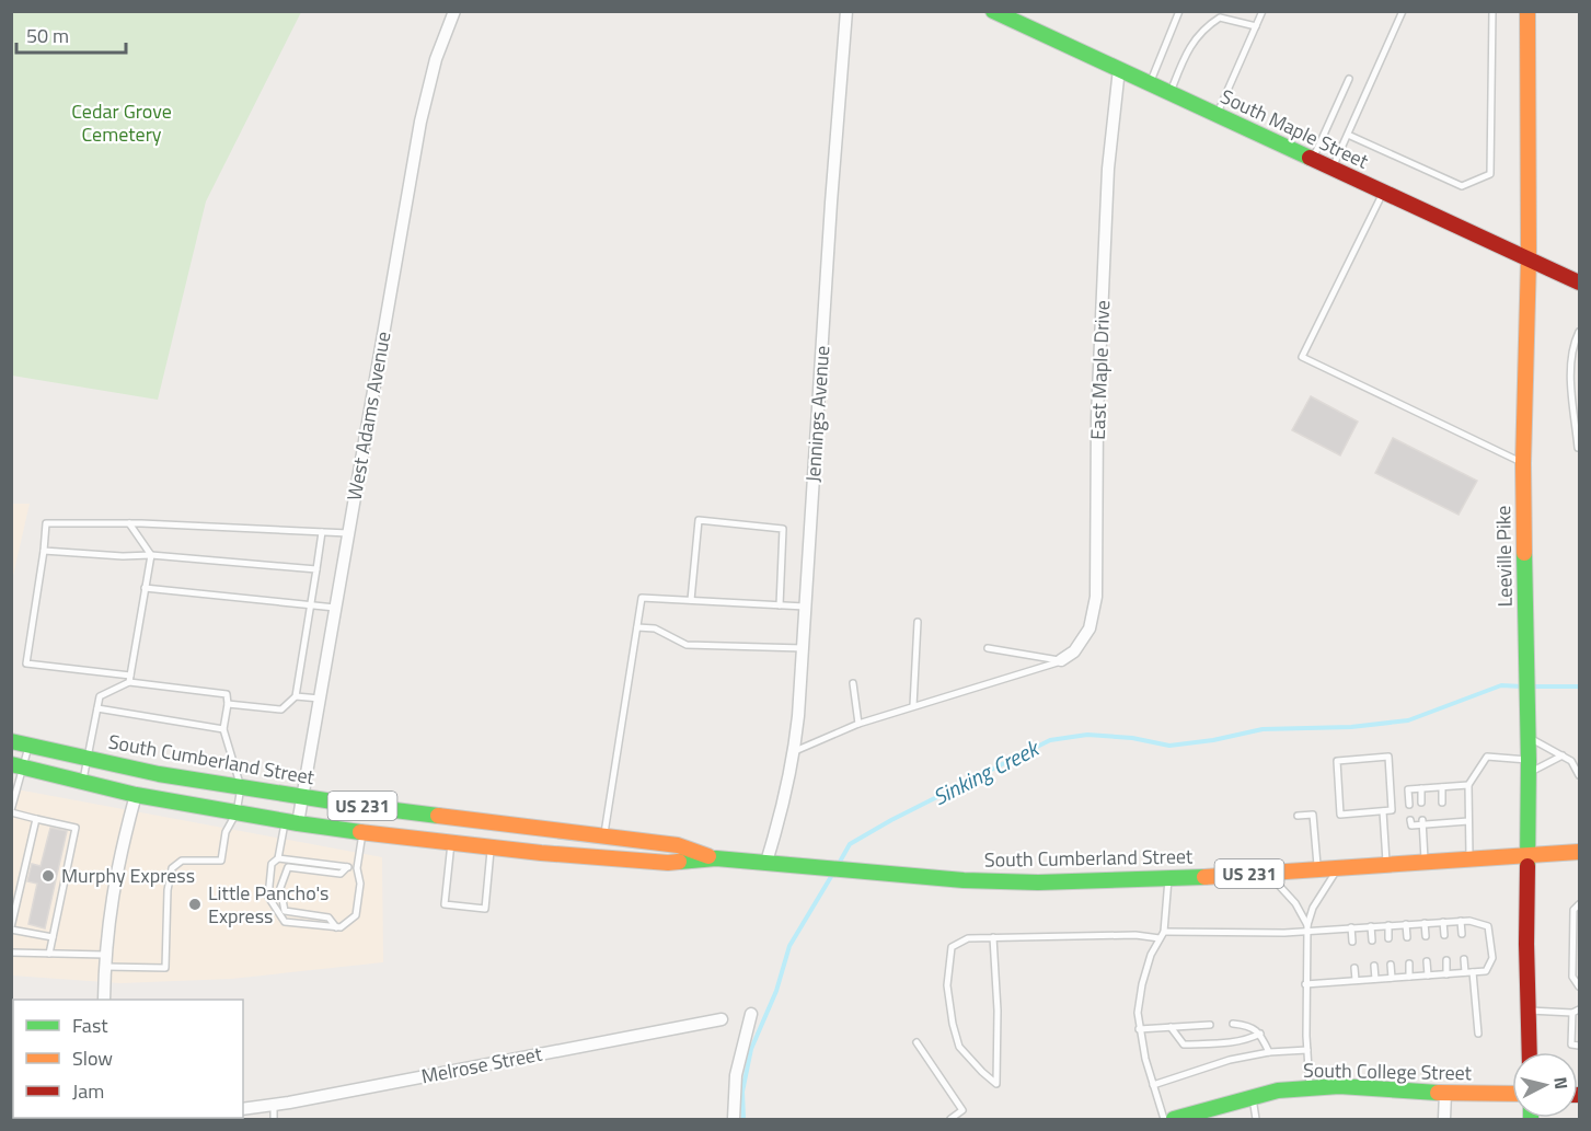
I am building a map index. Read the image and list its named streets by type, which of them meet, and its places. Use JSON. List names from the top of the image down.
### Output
{
  "streets": {
    "main road": [
      "South Maple Street",
      "Leeville Pike",
      "South Cumberland Street",
      "US 231",
      "South College Street"
    ],
    "street": [
      "East Maple Drive",
      "Jennings Avenue",
      "West Adams Avenue",
      "Melrose Street"
    ]
  },
  "crossings": [
    ["South Maple Street", "East Maple Drive"],
    ["South Maple Street", "Leeville Pike"],
    ["Jennings Avenue", "South Cumberland Street"],
    ["West Adams Avenue", "South Cumberland Street"],
    ["Leeville Pike", "South Cumberland Street"]
  ],
  "water": ["Sinking Creek"],
  "parks": ["Cedar Grove Cemetery"],
  "places": ["Murphy Express", "Little Pancho's Express"],
  "legend": ["Fast", "Slow", "Jam"],
  "scale_bar": "50 m",
  "north": "right"
}
